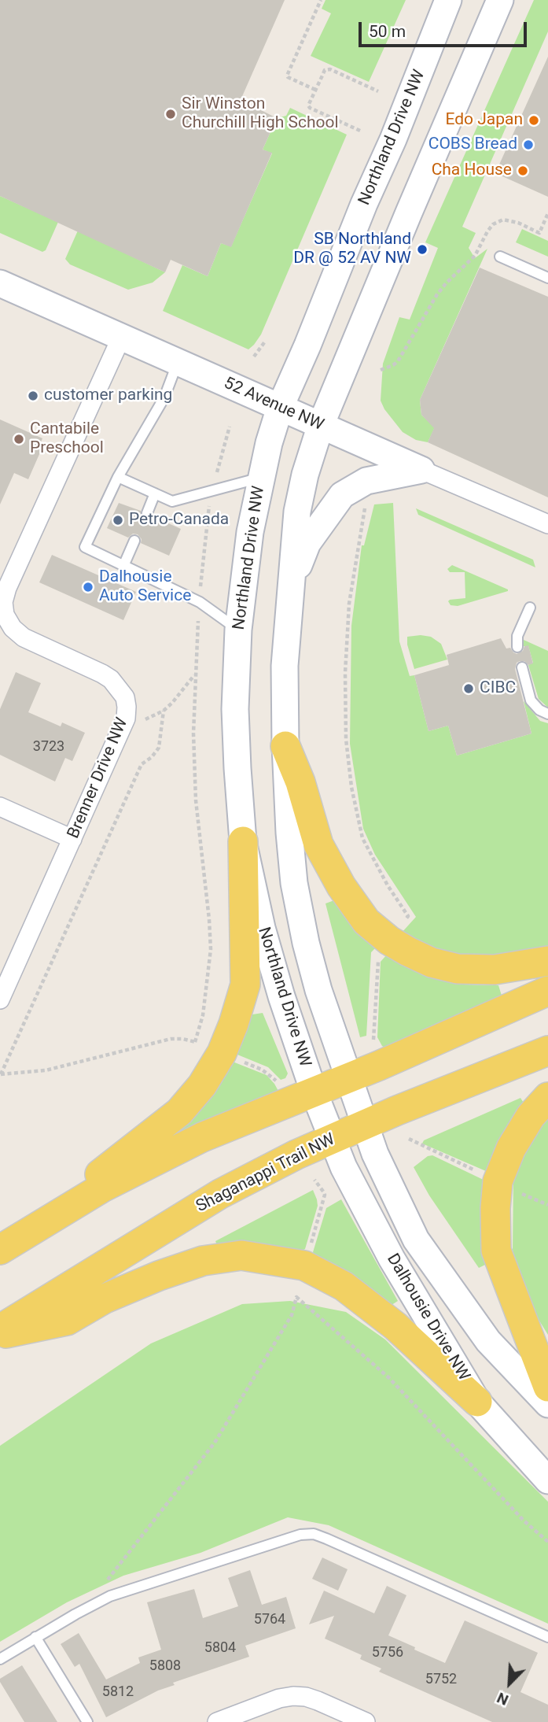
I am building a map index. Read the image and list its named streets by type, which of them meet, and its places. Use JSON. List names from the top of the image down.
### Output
{
  "streets": {
    "main road": ["Shaganappi Trail NW"],
    "street": [
      "Northland Drive NW",
      "52 Avenue NW",
      "Brenner Drive NW",
      "Dalhousie Drive NW"
    ]
  },
  "crossings": [
    ["Northland Drive NW", "52 Avenue NW"],
    ["Northland Drive NW", "Shaganappi Trail NW"],
    ["Northland Drive NW", "Dalhousie Drive NW"],
    ["52 Avenue NW", "Brenner Drive NW"],
    ["Shaganappi Trail NW", "Dalhousie Drive NW"]
  ],
  "places": [
    "Sir Winston Churchill High School",
    "Edo Japan",
    "COBS Bread",
    "Cha House",
    "SB Northland DR @ 52 AV NW",
    "customer parking",
    "Cantabile Preschool",
    "Petro-Canada",
    "Dalhousie Auto Service",
    "CIBC"
  ],
  "house_numbers": [
    "3723",
    "5764",
    "5804",
    "5756",
    "5808",
    "5752",
    "5812"
  ],
  "scale_bar": "50 m",
  "north": "bottom left"
}
